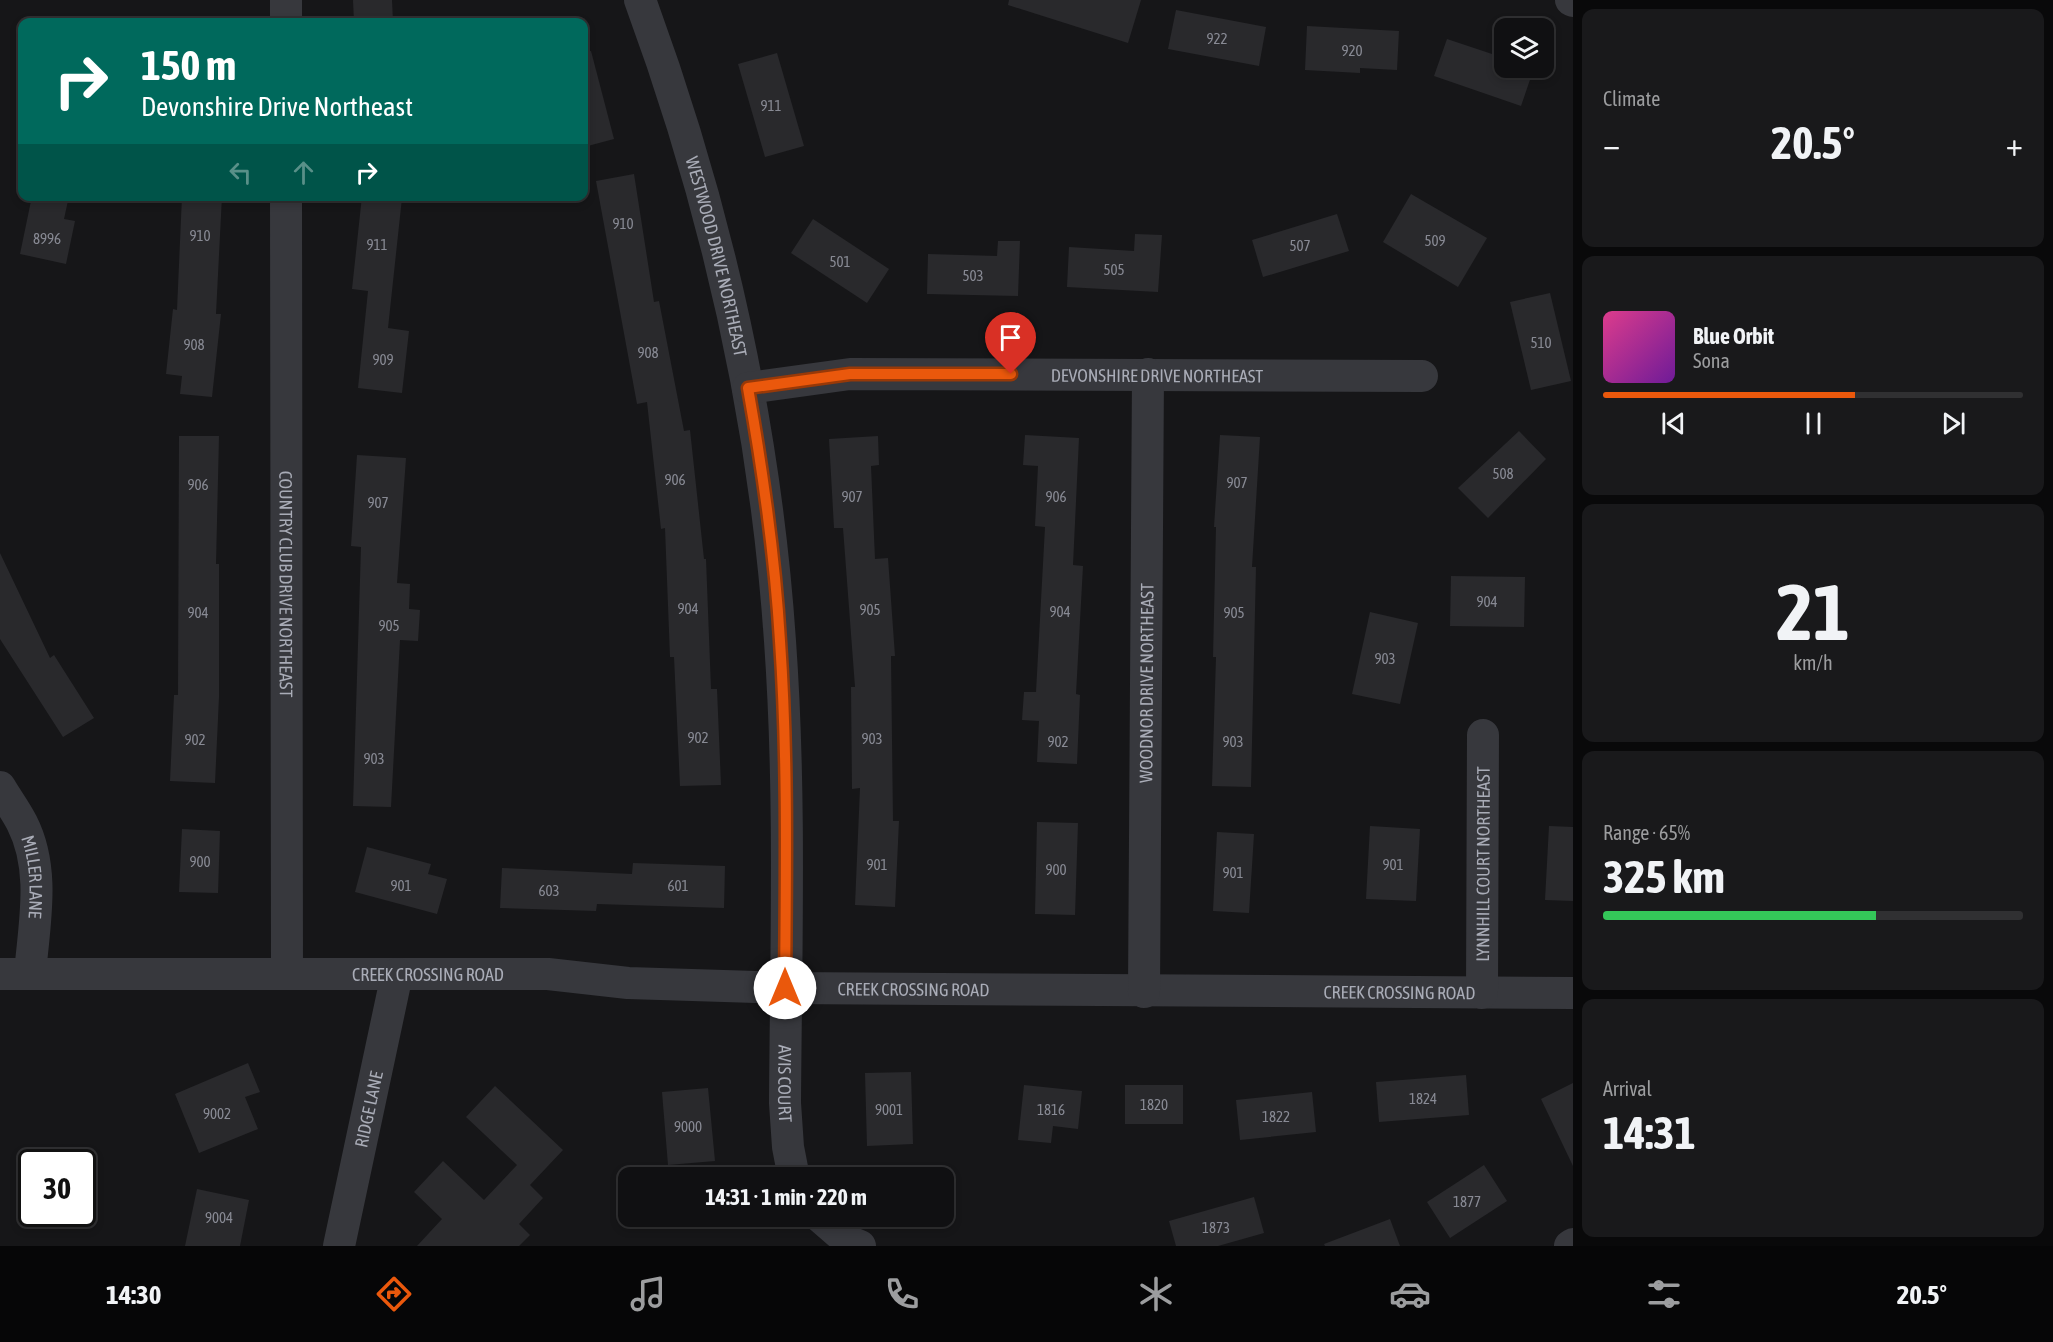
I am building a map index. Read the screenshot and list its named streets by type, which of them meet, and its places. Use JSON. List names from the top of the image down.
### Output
{
  "streets": {
    "street": [
      "WESTWOOD DRIVE NORTHEAST",
      "DEVONSHIRE DRIVE NORTHEAST",
      "COUNTRY CLUB DRIVE NORTHEAST",
      "WOODNOR DRIVE NORTHEAST",
      "LYNNHILL COURT NORTHEAST",
      "MILLER LANE",
      "CREEK CROSSING ROAD",
      "AVIS COURT",
      "RIDGE LANE"
    ]
  },
  "crossings": [
    ["WESTWOOD DRIVE NORTHEAST", "DEVONSHIRE DRIVE NORTHEAST"],
    ["WESTWOOD DRIVE NORTHEAST", "CREEK CROSSING ROAD"],
    ["WESTWOOD DRIVE NORTHEAST", "AVIS COURT"],
    ["DEVONSHIRE DRIVE NORTHEAST", "WOODNOR DRIVE NORTHEAST"],
    ["COUNTRY CLUB DRIVE NORTHEAST", "CREEK CROSSING ROAD"],
    ["WOODNOR DRIVE NORTHEAST", "CREEK CROSSING ROAD"],
    ["LYNNHILL COURT NORTHEAST", "CREEK CROSSING ROAD"],
    ["MILLER LANE", "CREEK CROSSING ROAD"],
    ["CREEK CROSSING ROAD", "AVIS COURT"],
    ["CREEK CROSSING ROAD", "RIDGE LANE"]
  ],
  "house_numbers": [
    "922",
    "920",
    "911",
    "910",
    "910",
    "8996",
    "509",
    "911",
    "507",
    "501",
    "505",
    "503",
    "510",
    "908",
    "908",
    "909",
    "508",
    "906",
    "907",
    "906",
    "907",
    "906",
    "907",
    "904",
    "904",
    "905",
    "904",
    "904",
    "905",
    "905",
    "903",
    "902",
    "903",
    "902",
    "902",
    "903",
    "903",
    "900",
    "901",
    "901",
    "900",
    "901",
    "901",
    "601",
    "603",
    "1824",
    "1820",
    "9001",
    "1816",
    "9002",
    "1822",
    "9000",
    "1877",
    "9004",
    "1873"
  ],
  "page": {
    "tile": [
      "Climate",
      ["21", "km/h"],
      ["Range · 65%", "325 km"],
      ["Arrival", "14:31"]
    ],
    "turn": ["150 m", "Devonshire Drive Northeast"],
    "heat": ["−", "20.5°", "+"],
    "song": ["Blue Orbit", "Sona"],
    "limit": "30",
    "trip": "14:31 · 1 min · 220 m",
    "tabs": ["14:30", "20.5°"]
  }
}
